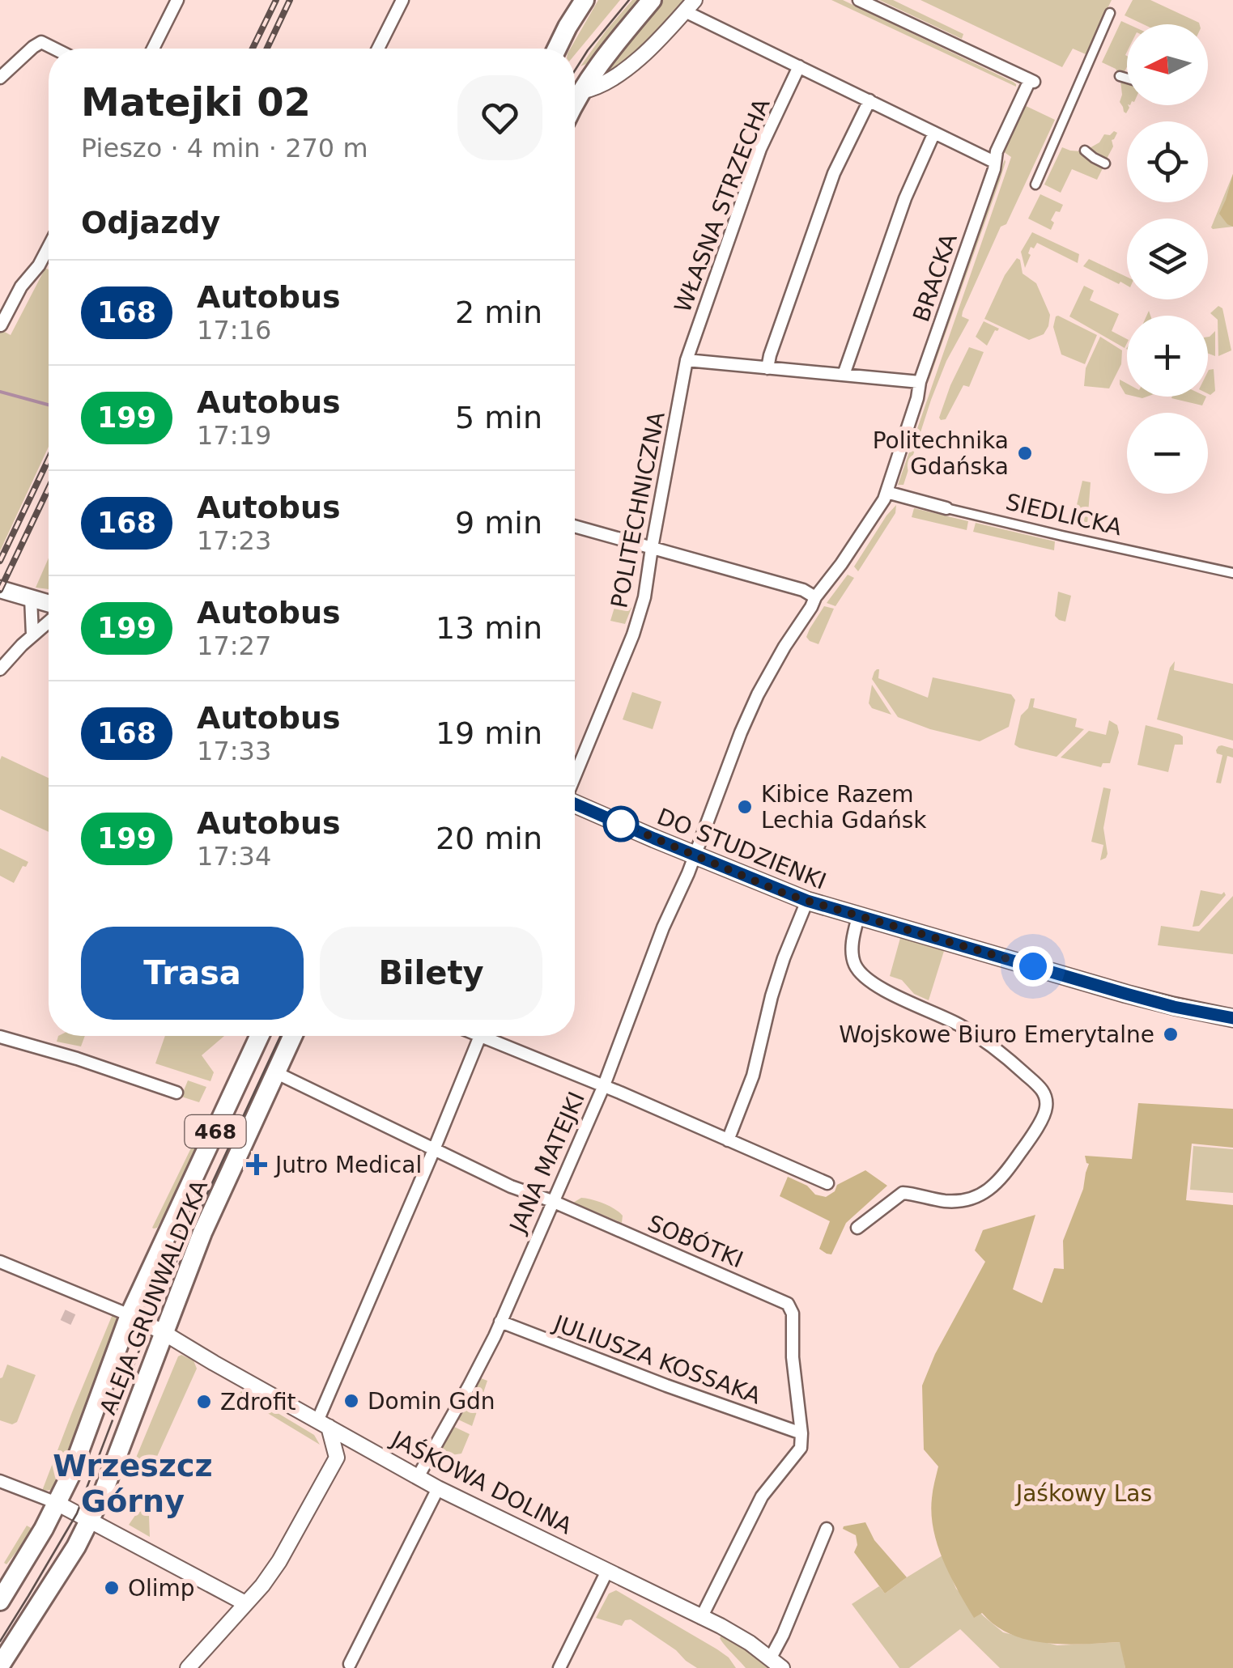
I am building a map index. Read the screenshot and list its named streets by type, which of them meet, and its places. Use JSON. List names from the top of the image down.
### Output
{
  "streets": {
    "main road": ["DO STUDZIENKI", "468", "ALEJA GRUNWALDZKA"],
    "street": [
      "WŁASNA STRZECHA",
      "BRACKA",
      "POLITECHNICZNA",
      "SIEDLICKA",
      "JANA MATEJKI",
      "SOBÓTKI",
      "JULIUSZA KOSSAKA",
      "JAŚKOWA DOLINA"
    ]
  },
  "crossings": [
    ["WŁASNA STRZECHA", "POLITECHNICZNA"],
    ["BRACKA", "SIEDLICKA"],
    ["BRACKA", "JANA MATEJKI"],
    ["DO STUDZIENKI", "JANA MATEJKI"],
    ["JANA MATEJKI", "SOBÓTKI"],
    ["JANA MATEJKI", "JULIUSZA KOSSAKA"],
    ["JANA MATEJKI", "JAŚKOWA DOLINA"],
    ["SOBÓTKI", "ALEJA GRUNWALDZKA"],
    ["SOBÓTKI", "JULIUSZA KOSSAKA"],
    ["ALEJA GRUNWALDZKA", "JAŚKOWA DOLINA"]
  ],
  "districts": ["Wrzeszcz Górny"],
  "parks": ["Jaśkowy Las"],
  "places": {
    "other": [
      "Politechnika Gdańska",
      "Kibice Razem Lechia Gdańsk",
      "Wojskowe Biuro Emerytalne",
      "Domin Gdn",
      "Zdrofit",
      "Olimp"
    ],
    "health": ["Jutro Medical"]
  },
  "lines": ["bus line 168"],
  "north": "left",
  "page": {
    "map_buttons": ["+", "−"],
    "heading": [
      ["Matejki 02", "Pieszo · 4 min · 270 m"],
      "Odjazdy"
    ],
    "list": [
      {
        "mark": "168",
        "name": "Autobus",
        "note": "17:16",
        "value": "2 min"
      },
      {
        "mark": "199",
        "name": "Autobus",
        "note": "17:19",
        "value": "5 min"
      },
      {
        "mark": "168",
        "name": "Autobus",
        "note": "17:23",
        "value": "9 min"
      },
      {
        "mark": "199",
        "name": "Autobus",
        "note": "17:27",
        "value": "13 min"
      },
      {
        "mark": "168",
        "name": "Autobus",
        "note": "17:33",
        "value": "19 min"
      },
      {
        "mark": "199",
        "name": "Autobus",
        "note": "17:34",
        "value": "20 min"
      }
    ],
    "buttons": ["Trasa", "Bilety"]
  }
}
